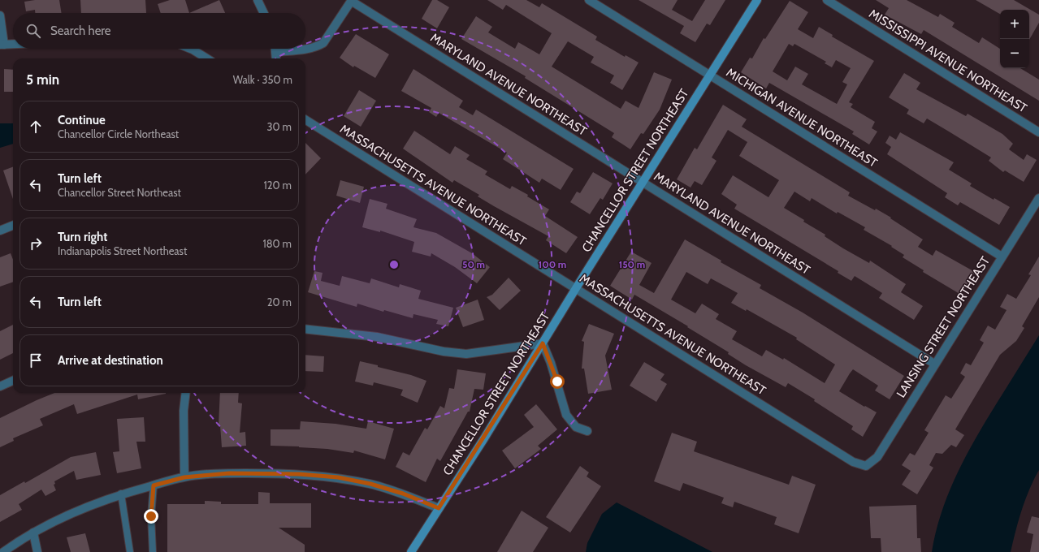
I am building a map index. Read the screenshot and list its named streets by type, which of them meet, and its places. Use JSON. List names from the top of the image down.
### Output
{
  "streets": {
    "street": [
      "MISSISSIPPI AVENUE NORTHEAST",
      "MARYLAND AVENUE NORTHEAST",
      "MICHIGAN AVENUE NORTHEAST",
      "CHANCELLOR STREET NORTHEAST",
      "MASSACHUSETTS AVENUE NORTHEAST",
      "LANSING STREET NORTHEAST"
    ]
  },
  "crossings": [
    ["MARYLAND AVENUE NORTHEAST", "CHANCELLOR STREET NORTHEAST"],
    ["MARYLAND AVENUE NORTHEAST", "LANSING STREET NORTHEAST"],
    ["MICHIGAN AVENUE NORTHEAST", "CHANCELLOR STREET NORTHEAST"],
    ["MICHIGAN AVENUE NORTHEAST", "LANSING STREET NORTHEAST"],
    ["CHANCELLOR STREET NORTHEAST", "MASSACHUSETTS AVENUE NORTHEAST"],
    ["MASSACHUSETTS AVENUE NORTHEAST", "LANSING STREET NORTHEAST"]
  ],
  "page": {
    "map_buttons": ["+", "−"],
    "search": "Search here",
    "heading": ["5 min", "Walk · 350 m"],
    "list": [
      ["Continue", "Chancellor Circle Northeast", "30 m"],
      ["Turn left", "Chancellor Street Northeast", "120 m"],
      ["Turn right", "Indianapolis Street Northeast", "180 m"],
      ["Turn left", "20 m"],
      "Arrive at destination"
    ]
  },
  "rings": ["50 m", "100 m", "150 m"]
}
